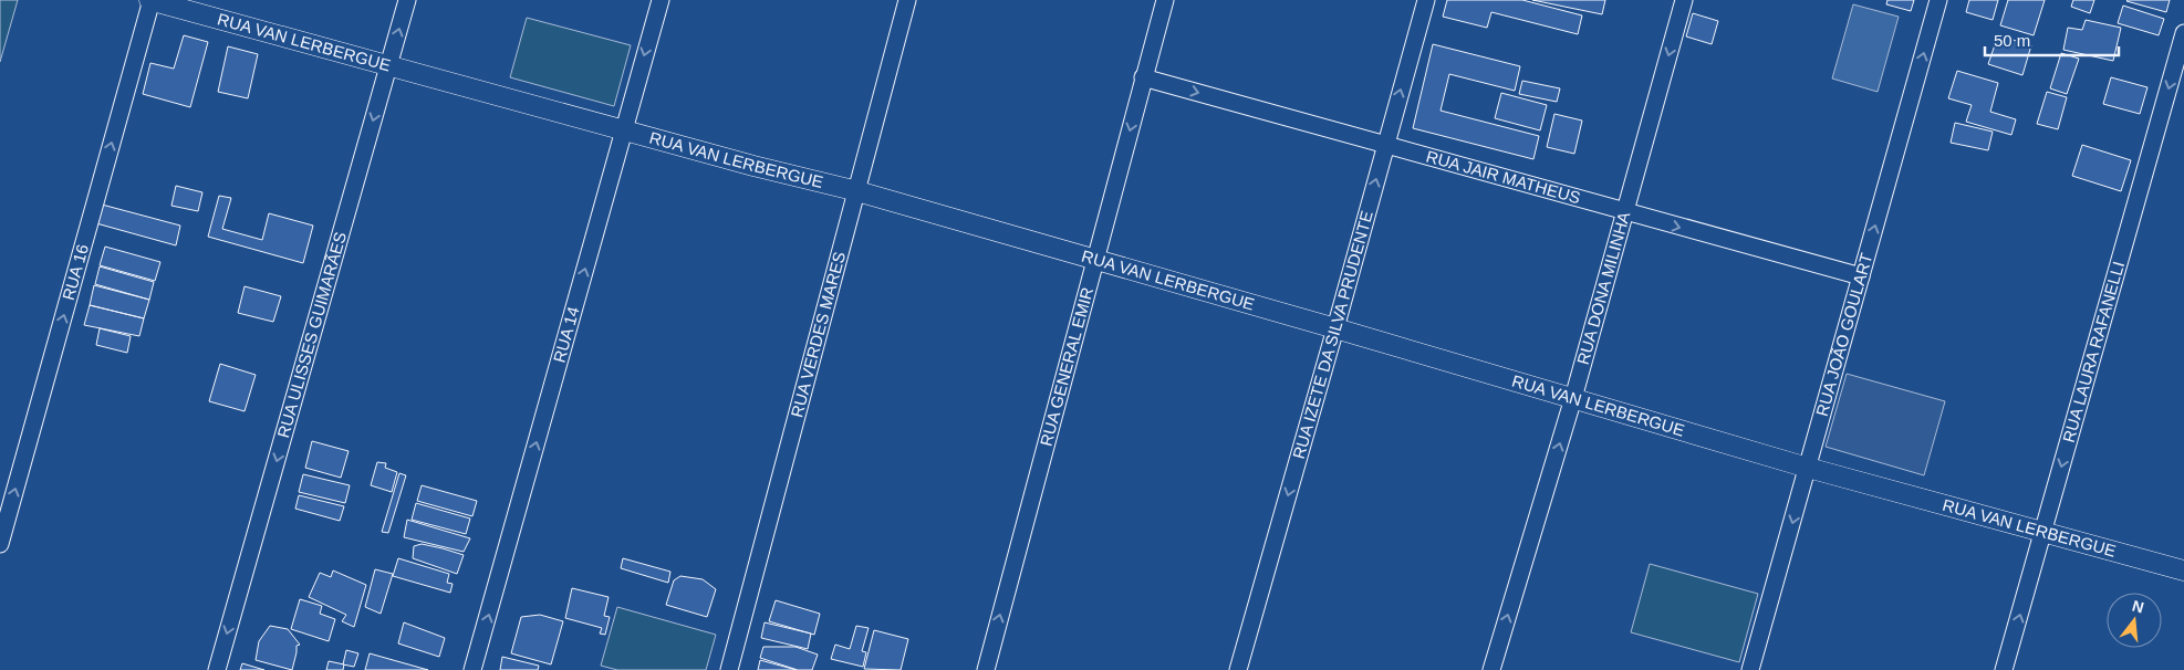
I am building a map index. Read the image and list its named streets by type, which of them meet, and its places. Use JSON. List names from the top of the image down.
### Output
{
  "streets": {
    "street": [
      "RUA VAN LERBERGUE",
      "RUA JAIR MATHEUS",
      "RUA 16",
      "RUA DONA MILINHA",
      "RUA ULISSES GUIMARÃES",
      "RUA 14",
      "RUA VERDES MARES",
      "RUA IZETE DA SILVA PRUDENTE",
      "RUA JOÃO GOULART",
      "RUA LAURA RAFANELLI",
      "RUA GENERAL EMIR"
    ]
  },
  "crossings": [
    ["RUA VAN LERBERGUE", "RUA 16"],
    ["RUA VAN LERBERGUE", "RUA DONA MILINHA"],
    ["RUA VAN LERBERGUE", "RUA ULISSES GUIMARÃES"],
    ["RUA VAN LERBERGUE", "RUA 14"],
    ["RUA VAN LERBERGUE", "RUA VERDES MARES"],
    ["RUA VAN LERBERGUE", "RUA IZETE DA SILVA PRUDENTE"],
    ["RUA VAN LERBERGUE", "RUA JOÃO GOULART"],
    ["RUA VAN LERBERGUE", "RUA LAURA RAFANELLI"],
    ["RUA VAN LERBERGUE", "RUA GENERAL EMIR"],
    ["RUA JAIR MATHEUS", "RUA DONA MILINHA"],
    ["RUA JAIR MATHEUS", "RUA IZETE DA SILVA PRUDENTE"],
    ["RUA JAIR MATHEUS", "RUA JOÃO GOULART"],
    ["RUA JAIR MATHEUS", "RUA GENERAL EMIR"]
  ],
  "one_way": ["RUA JAIR MATHEUS", "RUA 16", "RUA ULISSES GUIMARÃES"],
  "scale_bar": "50 m",
  "north": "top"
}
